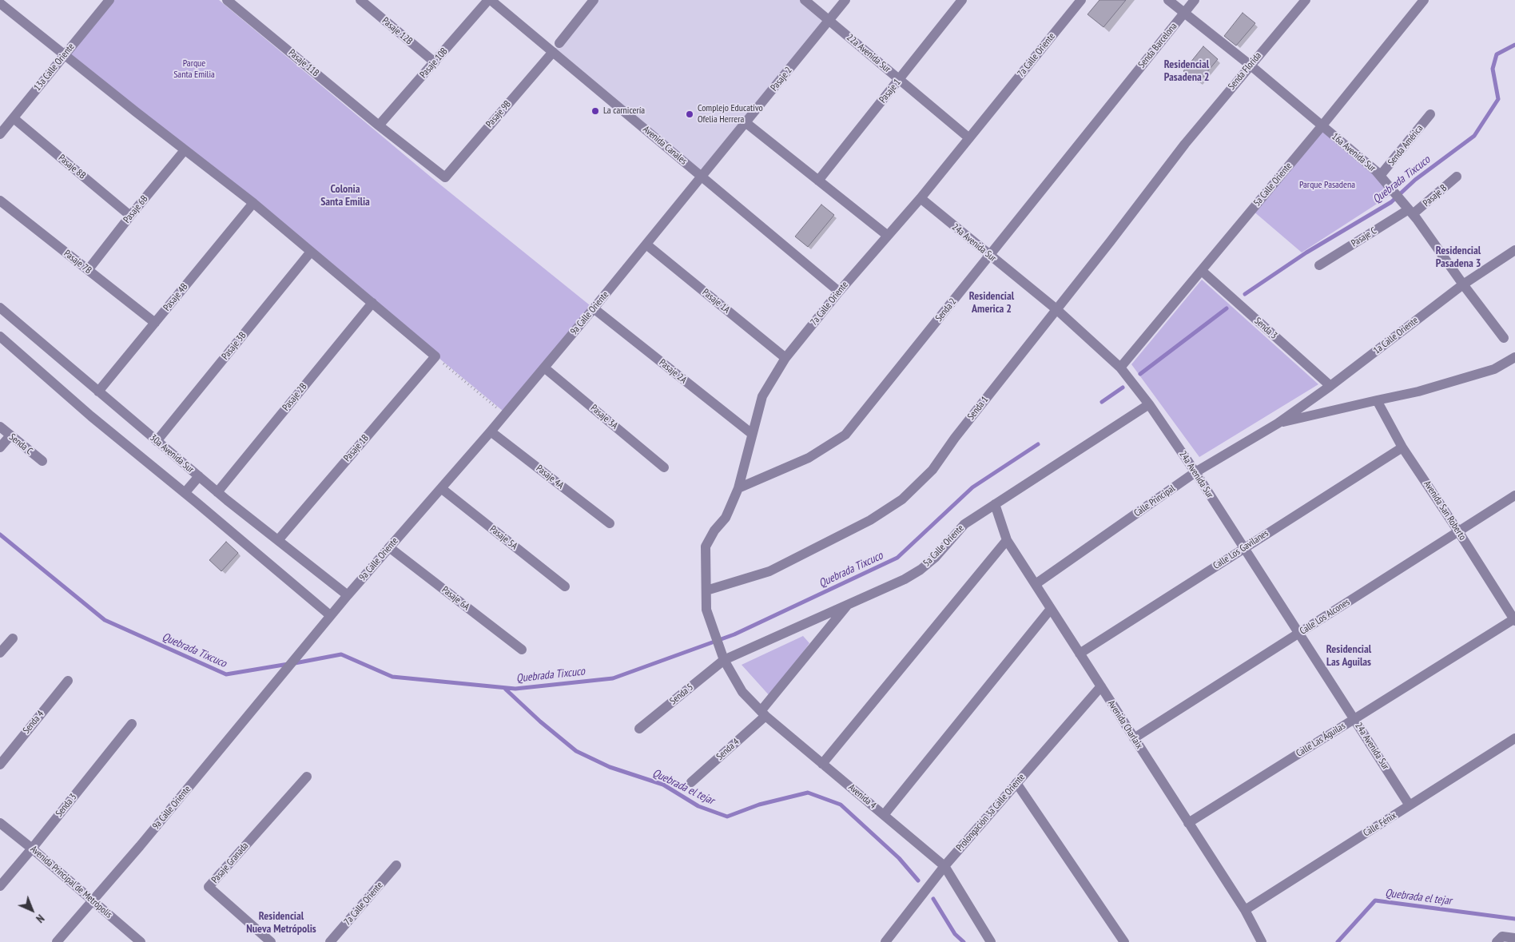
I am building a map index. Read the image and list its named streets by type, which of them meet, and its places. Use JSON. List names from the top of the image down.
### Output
{
  "streets": {
    "street": [
      "Pasaje 12B",
      "Senda Barcelona",
      "22a Avenida Sur",
      "7a Calle Oriente",
      "Pasaje 11B",
      "Pasaje 10B",
      "13a Calle Oriente",
      "Senda Florida",
      "Pasaje 2",
      "Pasaje 1",
      "Pasaje 9B",
      "Avenida Canales",
      "Senda América",
      "16a Avenida Sur",
      "Pasaje 8B",
      "5a Calle Oriente",
      "Pasaje B",
      "Pasaje 6B",
      "Pasaje C",
      "24a Avenida Sur",
      "Pasaje 7B",
      "Pasaje 4B",
      "Pasaje 1A",
      "Senda 2",
      "9a Calle Oriente",
      "Senda 3",
      "1a Calle Oriente",
      "Pasaje 3B",
      "Pasaje 2A",
      "Pasaje 2B",
      "Senda 1",
      "Pasaje 3A",
      "Senda C",
      "Pasaje 1B",
      "30a Avenida Sur",
      "Pasaje 4A",
      "Calle Principal",
      "Avenida San Roberto",
      "Pasaje 5A",
      "Calle Los Gavilanes",
      "Pasaje 6A",
      "Calle Los Alcones",
      "Senda 5",
      "Senda 4",
      "Avenida Charlaix",
      "Calle Las Águilas",
      "Avenida 4",
      "Prolongación 3a Calle Oriente",
      "Calle Fénix",
      "Pasaje Granada",
      "Avenida Principal de Metrópolis"
    ]
  },
  "crossings": [
    ["Pasaje 12B", "Pasaje 10B"],
    ["Senda Barcelona", "16a Avenida Sur"],
    ["Senda Barcelona", "Senda 2"],
    ["22a Avenida Sur", "7a Calle Oriente"],
    ["22a Avenida Sur", "Pasaje 2"],
    ["22a Avenida Sur", "Pasaje 1"],
    ["7a Calle Oriente", "Avenida Canales"],
    ["7a Calle Oriente", "5a Calle Oriente"],
    ["7a Calle Oriente", "24a Avenida Sur"],
    ["7a Calle Oriente", "Pasaje 1A"],
    ["7a Calle Oriente", "Senda 2"],
    ["7a Calle Oriente", "Pasaje 2A"],
    ["7a Calle Oriente", "Senda 1"],
    ["7a Calle Oriente", "Senda 5"],
    ["7a Calle Oriente", "Avenida 4"],
    ["Pasaje 11B", "Pasaje 10B"],
    ["Pasaje 11B", "Pasaje 9B"],
    ["Pasaje 10B", "Avenida Canales"],
    ["13a Calle Oriente", "Pasaje 8B"],
    ["Senda Florida", "16a Avenida Sur"],
    ["Senda Florida", "Senda 1"],
    ["Pasaje 2", "Avenida Canales"],
    ["Pasaje 2", "9a Calle Oriente"],
    ["Pasaje 9B", "Avenida Canales"],
    ["Avenida Canales", "9a Calle Oriente"],
    ["Senda América", "16a Avenida Sur"],
    ["16a Avenida Sur", "5a Calle Oriente"],
    ["16a Avenida Sur", "Pasaje B"],
    ["16a Avenida Sur", "Pasaje C"],
    ["16a Avenida Sur", "1a Calle Oriente"],
    ["Pasaje 8B", "Pasaje 6B"],
    ["5a Calle Oriente", "24a Avenida Sur"],
    ["5a Calle Oriente", "Senda 3"],
    ["5a Calle Oriente", "Senda 5"],
    ["5a Calle Oriente", "Senda 4"],
    ["5a Calle Oriente", "Avenida Charlaix"],
    ["5a Calle Oriente", "Avenida 4"],
    ["Pasaje B", "Pasaje C"],
    ["Pasaje 6B", "Pasaje 7B"],
    ["24a Avenida Sur", "Senda 2"],
    ["24a Avenida Sur", "Senda 1"],
    ["24a Avenida Sur", "Calle Principal"],
    ["24a Avenida Sur", "Calle Los Gavilanes"],
    ["24a Avenida Sur", "Calle Los Alcones"],
    ["24a Avenida Sur", "Calle Las Águilas"],
    ["24a Avenida Sur", "Calle Fénix"],
    ["Pasaje 7B", "Pasaje 4B"],
    ["Pasaje 4B", "30a Avenida Sur"],
    ["Pasaje 1A", "9a Calle Oriente"],
    ["9a Calle Oriente", "Pasaje 2A"],
    ["9a Calle Oriente", "Pasaje 3A"],
    ["9a Calle Oriente", "30a Avenida Sur"],
    ["9a Calle Oriente", "Pasaje 4A"],
    ["9a Calle Oriente", "Pasaje 5A"],
    ["9a Calle Oriente", "Pasaje 6A"],
    ["9a Calle Oriente", "Avenida Principal de Metrópolis"],
    ["Senda 3", "1a Calle Oriente"],
    ["Senda 3", "Avenida Principal de Metrópolis"],
    ["1a Calle Oriente", "Calle Principal"],
    ["Pasaje 3B", "30a Avenida Sur"],
    ["Pasaje 2B", "30a Avenida Sur"],
    ["Pasaje 1B", "30a Avenida Sur"],
    ["Calle Principal", "Avenida Charlaix"],
    ["Avenida San Roberto", "Calle Los Gavilanes"],
    ["Avenida San Roberto", "Calle Los Alcones"],
    ["Avenida San Roberto", "Calle Las Águilas"],
    ["Calle Los Gavilanes", "Avenida Charlaix"],
    ["Calle Los Alcones", "Avenida Charlaix"],
    ["Senda 5", "Avenida 4"],
    ["Senda 4", "Avenida 4"],
    ["Avenida Charlaix", "Calle Las Águilas"],
    ["Avenida Charlaix", "Prolongación 3a Calle Oriente"],
    ["Avenida Charlaix", "Calle Fénix"],
    ["Avenida 4", "Prolongación 3a Calle Oriente"]
  ],
  "districts": [
    "Residencial Pasadena 2",
    "Colonia Santa Emilia",
    "Residencial Pasadena 3",
    "Residencial America 2",
    "Residencial Las Aguilas",
    "Residencial Nueva Metrópolis"
  ],
  "water": ["Quebrada Tixcuco", "Quebrada el tejar"],
  "parks": ["Parque Santa Emilia", "Parque Pasadena"],
  "places": ["La carnicería", "Complejo Educativo Ofelia Herrera"],
  "north": "bottom right"
}
